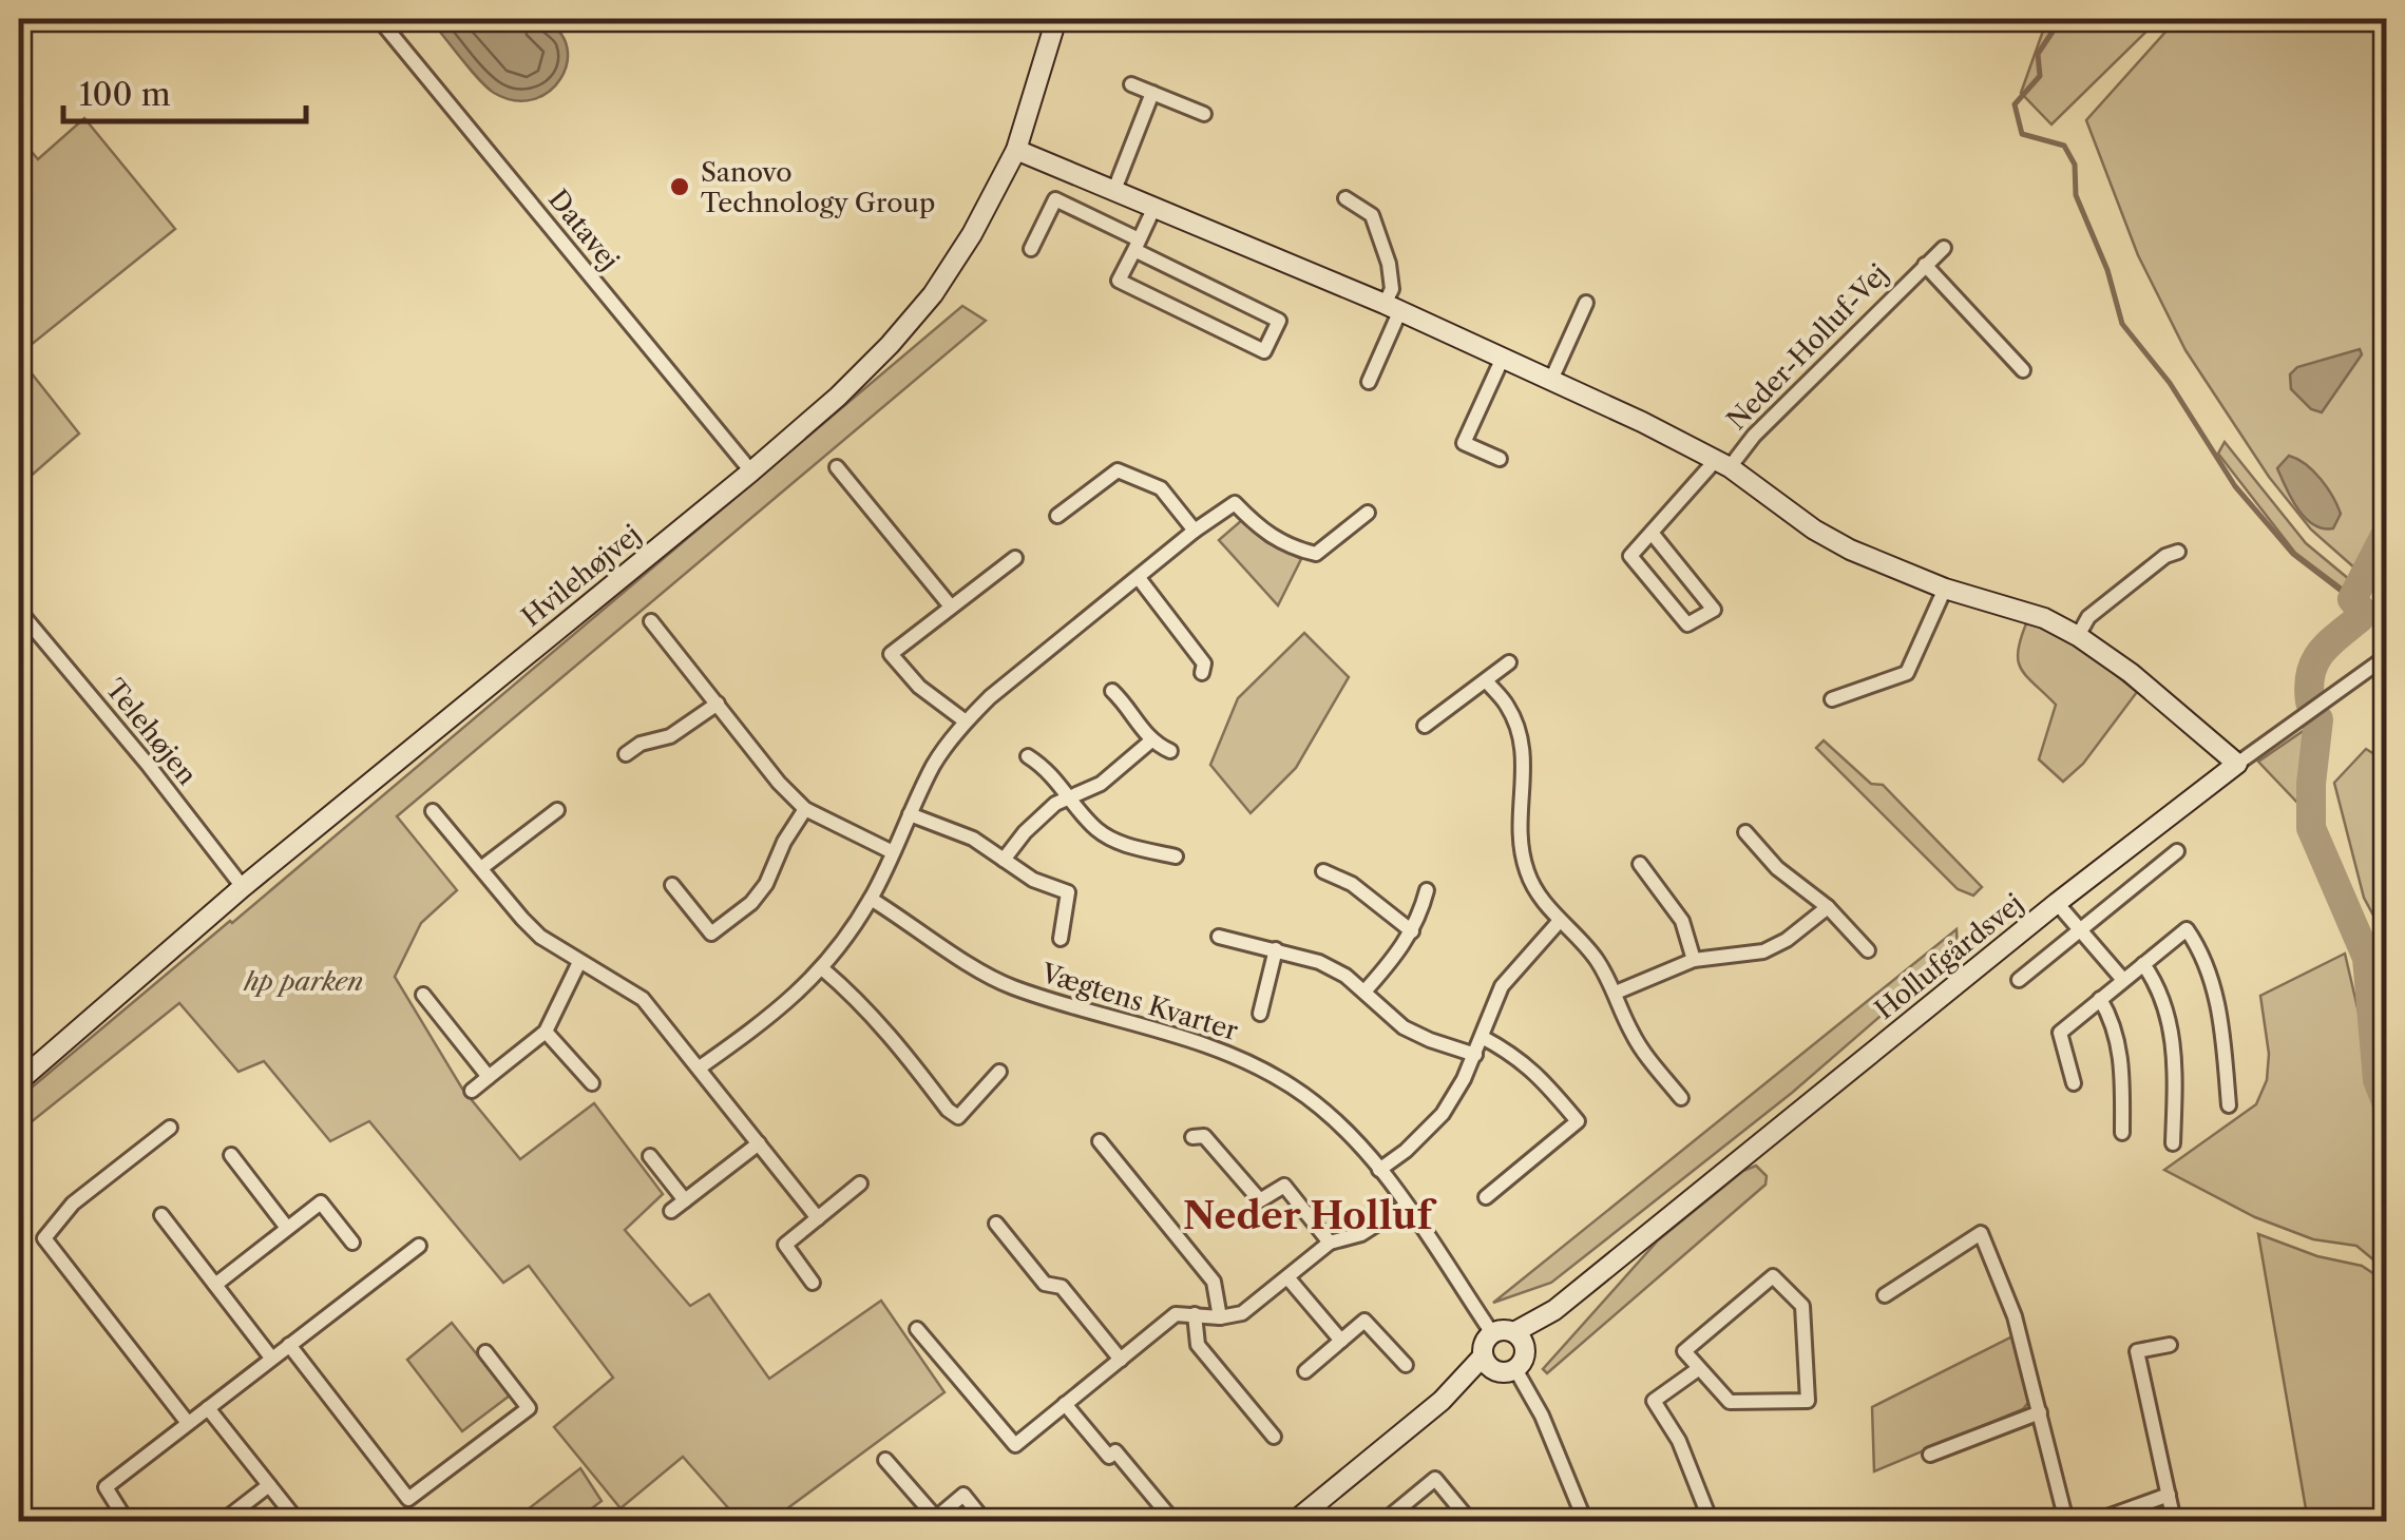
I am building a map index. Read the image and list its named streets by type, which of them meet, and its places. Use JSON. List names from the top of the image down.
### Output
{
  "streets": {
    "street": [
      "Datavej",
      "Neder-Holluf-Vej",
      "Hvilehøjvej",
      "Telehøjen",
      "Hollufgårdsvej",
      "Vægtens Kvarter"
    ]
  },
  "crossings": [
    ["Datavej", "Hvilehøjvej"],
    ["Neder-Holluf-Vej", "Hvilehøjvej"],
    ["Neder-Holluf-Vej", "Hollufgårdsvej"],
    ["Hvilehøjvej", "Telehøjen"],
    ["Hollufgårdsvej", "Vægtens Kvarter"]
  ],
  "districts": ["Neder Holluf"],
  "parks": ["hp parken"],
  "places": ["Sanovo Technology Group"],
  "scale_bar": "100 m"
}
